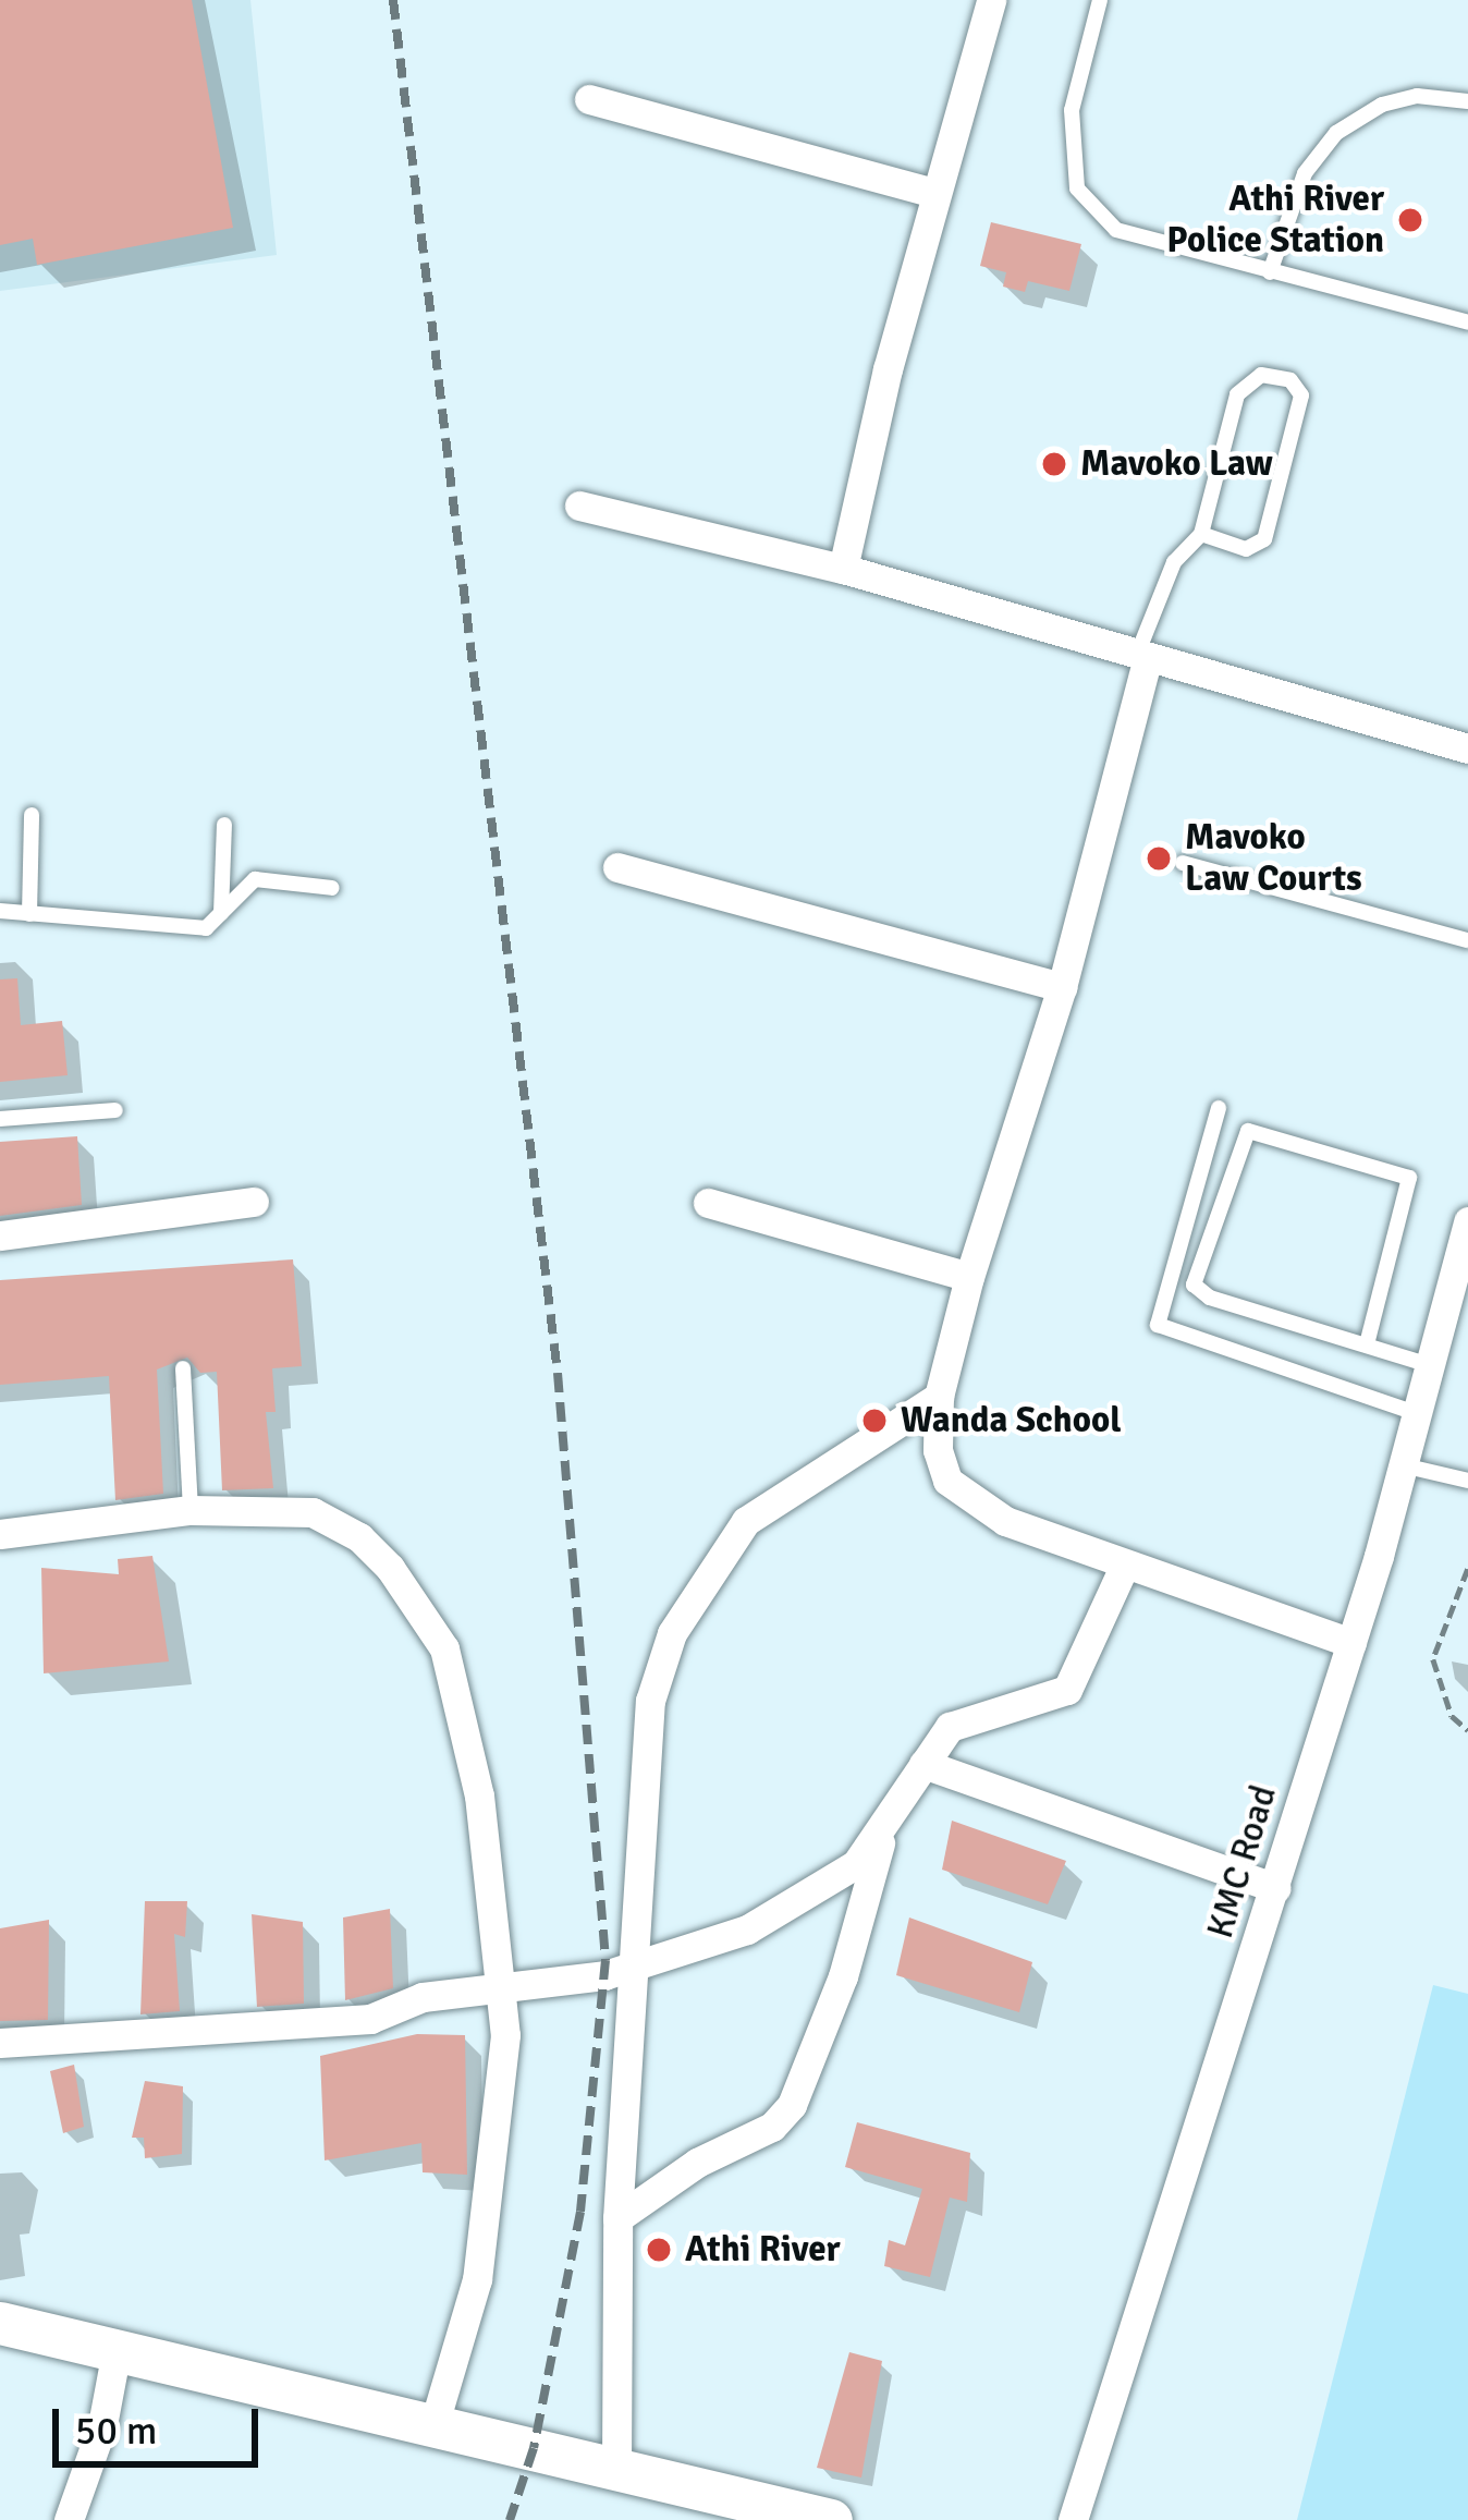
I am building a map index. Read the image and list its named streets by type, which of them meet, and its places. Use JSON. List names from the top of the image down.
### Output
{
  "streets": {
    "street": ["KMC Road"]
  },
  "places": [
    "Athi River Police Station",
    "Mavoko Law",
    "Mavoko Law Courts",
    "Wanda School",
    "Athi River"
  ],
  "scale_bar": "50 m"
}
